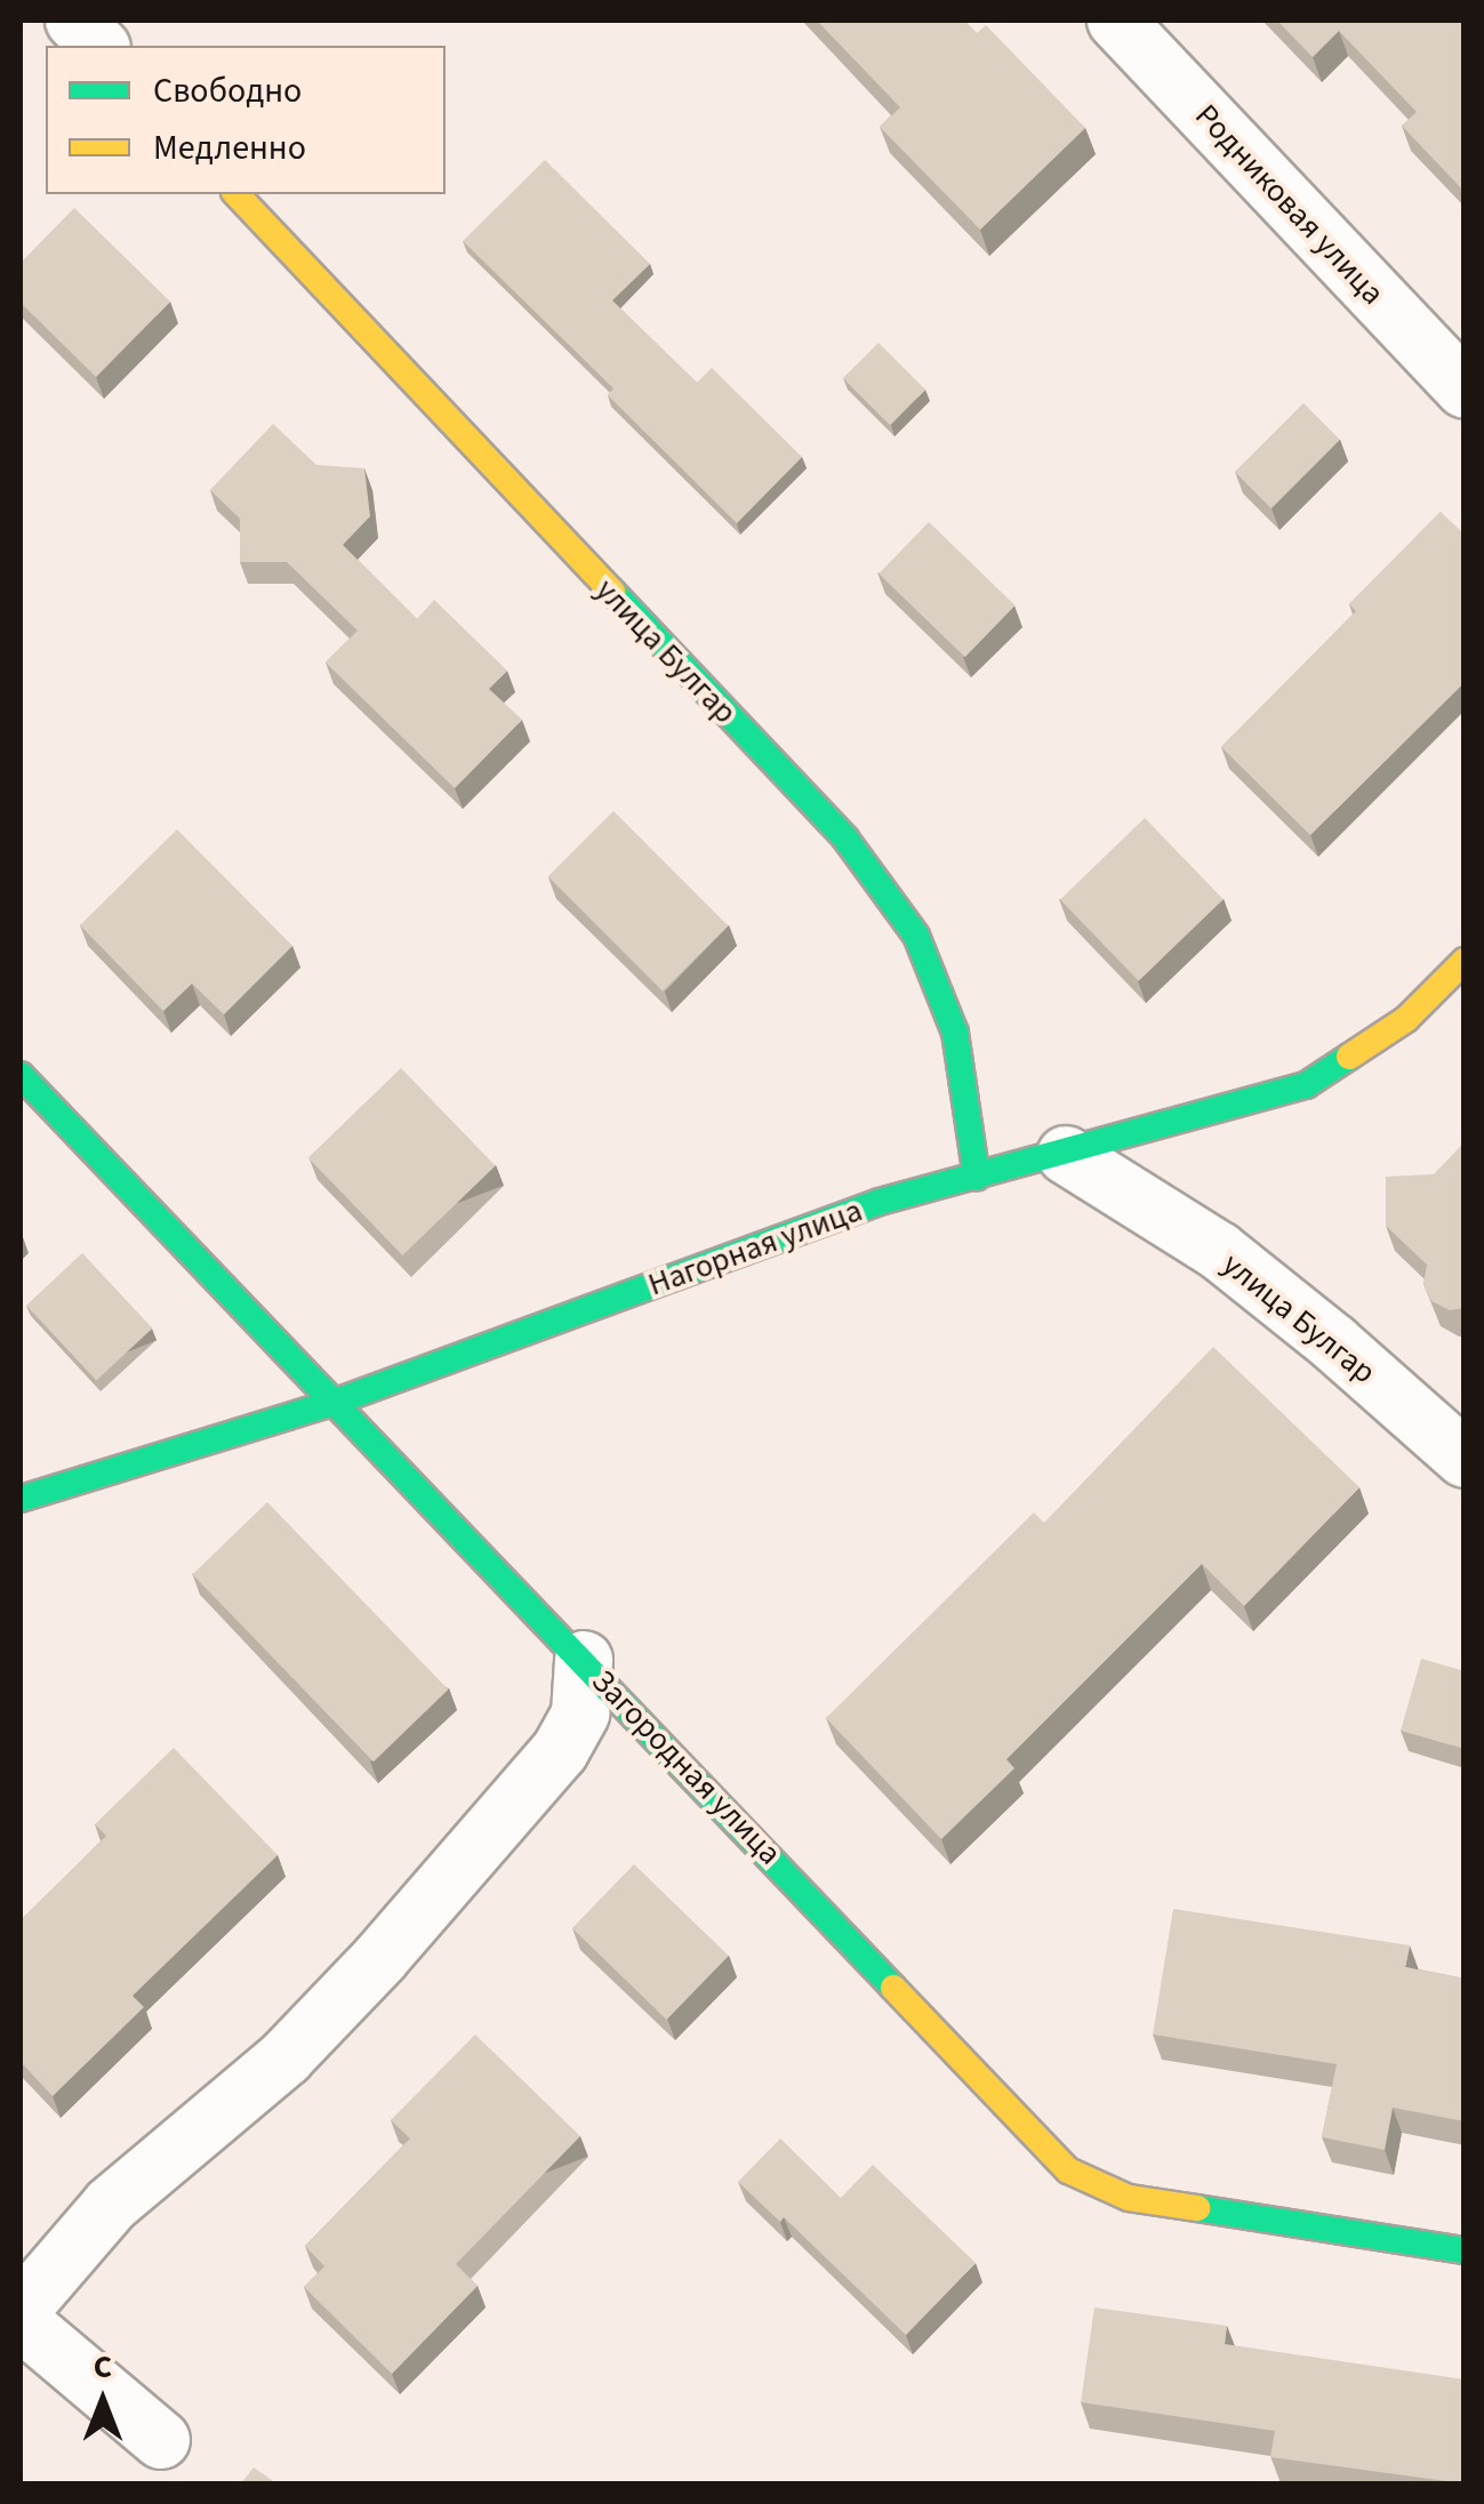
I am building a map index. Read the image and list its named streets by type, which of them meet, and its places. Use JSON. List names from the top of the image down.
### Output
{
  "streets": {
    "street": [
      "Родниковая улица",
      "улица Булгар",
      "Нагорная улица",
      "Загородная улица"
    ]
  },
  "crossings": [
    ["улица Булгар", "Нагорная улица"],
    ["Нагорная улица", "Загородная улица"]
  ],
  "legend": ["Свободно", "Медленно"],
  "north": "top"
}
